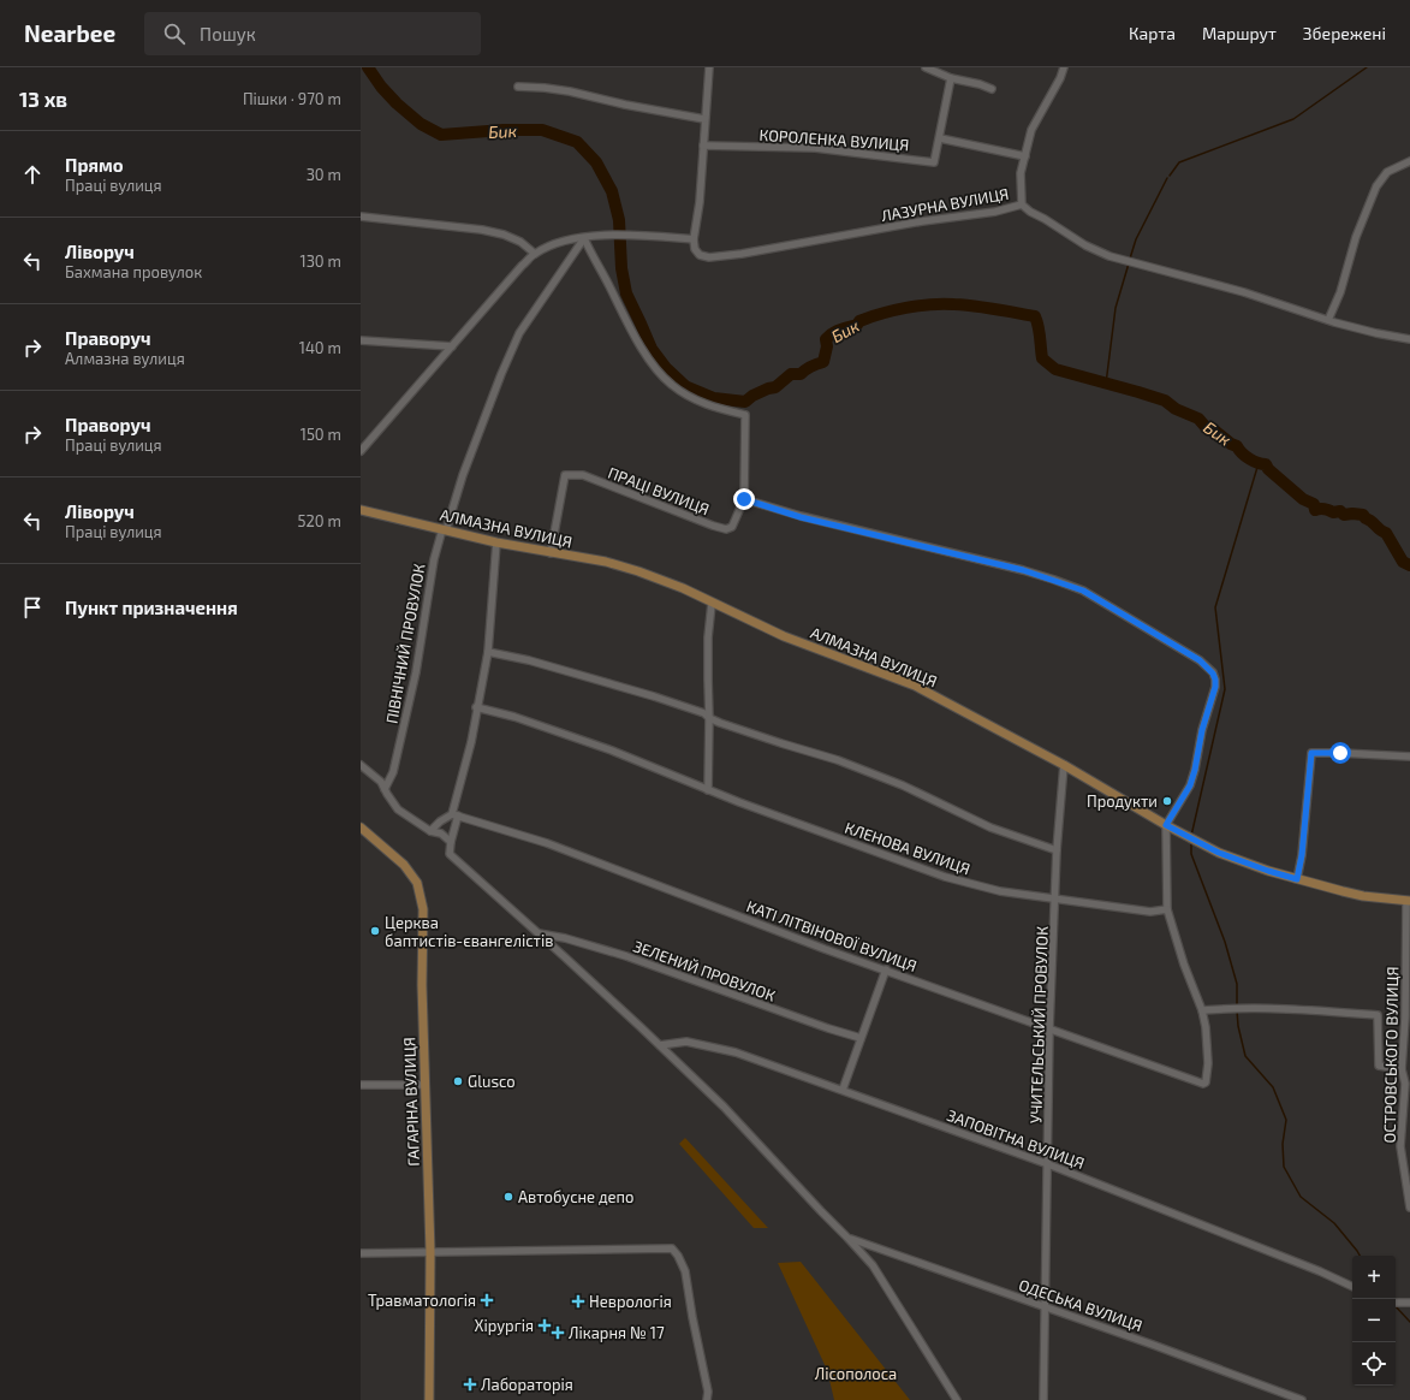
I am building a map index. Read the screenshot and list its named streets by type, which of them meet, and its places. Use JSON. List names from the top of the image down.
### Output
{
  "streets": {
    "main road": ["АЛМАЗНА ВУЛИЦЯ", "ГАГАРІНА ВУЛИЦЯ"],
    "street": [
      "КОРОЛЕНКА ВУЛИЦЯ",
      "ЛАЗУРНА ВУЛИЦЯ",
      "ПРАЦІ ВУЛИЦЯ",
      "ПІВНІЧНИЙ ПРОВУЛОК",
      "КЛЕНОВА ВУЛИЦЯ",
      "КАТІ ЛІТВІНОВОЇ ВУЛИЦЯ",
      "ЗЕЛЕНИЙ ПРОВУЛОК",
      "УЧИТЕЛЬСЬКИЙ ПРОВУЛОК",
      "ОСТРОВСЬКОГО ВУЛИЦЯ",
      "ЗАПОВІТНА ВУЛИЦЯ",
      "ОДЕСЬКА ВУЛИЦЯ"
    ]
  },
  "crossings": [
    ["ПРАЦІ ВУЛИЦЯ", "АЛМАЗНА ВУЛИЦЯ"],
    ["АЛМАЗНА ВУЛИЦЯ", "ПІВНІЧНИЙ ПРОВУЛОК"],
    ["АЛМАЗНА ВУЛИЦЯ", "УЧИТЕЛЬСЬКИЙ ПРОВУЛОК"],
    ["АЛМАЗНА ВУЛИЦЯ", "ОСТРОВСЬКОГО ВУЛИЦЯ"],
    ["КЛЕНОВА ВУЛИЦЯ", "УЧИТЕЛЬСЬКИЙ ПРОВУЛОК"],
    ["КАТІ ЛІТВІНОВОЇ ВУЛИЦЯ", "УЧИТЕЛЬСЬКИЙ ПРОВУЛОК"],
    ["УЧИТЕЛЬСЬКИЙ ПРОВУЛОК", "ЗАПОВІТНА ВУЛИЦЯ"],
    ["УЧИТЕЛЬСЬКИЙ ПРОВУЛОК", "ОДЕСЬКА ВУЛИЦЯ"]
  ],
  "water": ["Бик"],
  "parks": ["Лісополоса"],
  "places": {
    "other": [
      "Продукти",
      "Церква баптистів-євангелістів",
      "Glusco",
      "Автобусне депо"
    ],
    "health": [
      "Травматологія",
      "Неврологія",
      "Хірургія",
      "Лікарня № 17",
      "Лабораторія"
    ]
  },
  "page": {
    "header": "Nearbee",
    "search": "Пошук",
    "nav": ["Карта", "Маршрут", "Збережені"],
    "heading": ["13 хв", "Пішки · 970 m"],
    "list": [
      ["Прямо", "Праці вулиця", "30 m"],
      ["Ліворуч", "Бахмана провулок", "130 m"],
      ["Праворуч", "Алмазна вулиця", "140 m"],
      ["Праворуч", "Праці вулиця", "150 m"],
      ["Ліворуч", "Праці вулиця", "520 m"],
      "Пункт призначення"
    ],
    "map_buttons": ["+", "−"]
  }
}
